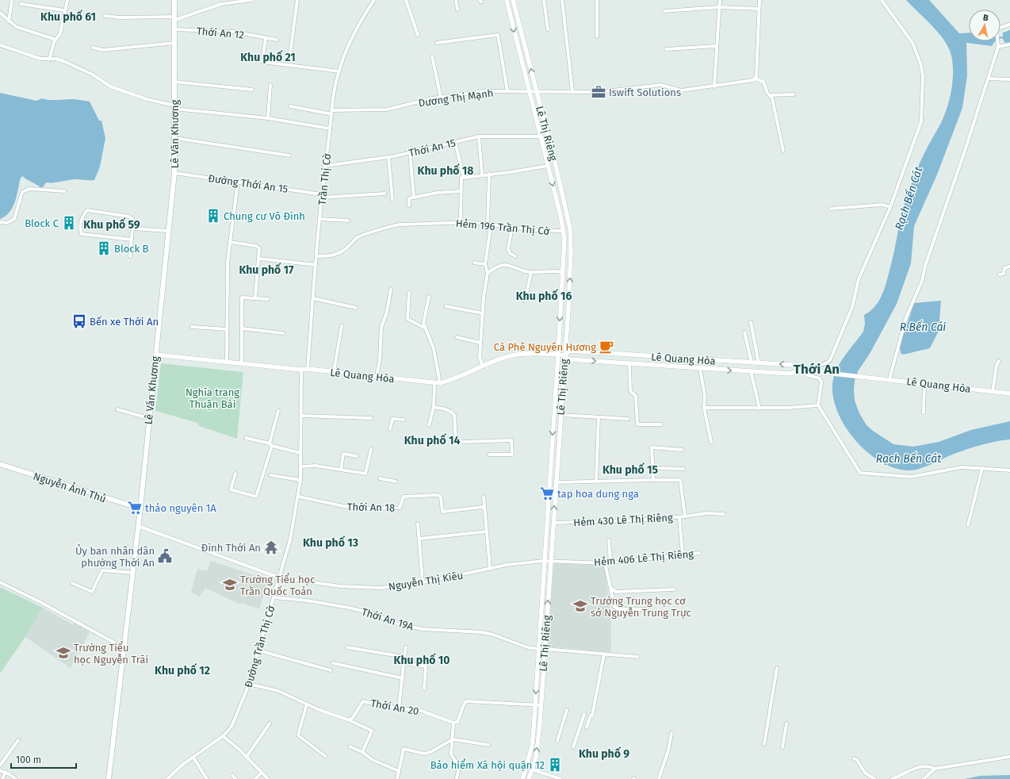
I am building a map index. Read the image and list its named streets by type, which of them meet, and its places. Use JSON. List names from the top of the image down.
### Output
{
  "streets": {
    "main road": ["Lê Văn Khương", "Nguyễn Ảnh Thủ"],
    "street": [
      "Thới An 12",
      "Dương Thị Mạnh",
      "Lê Thị Riêng",
      "Thới An 15",
      "Trần Thị Cờ",
      "Đường Thới An 15",
      "Hẻm 196 Trần Thị Cờ",
      "Lê Quang Hòa",
      "Thới An 18",
      "Hẻm 430 Lê Thị Riêng",
      "Hẻm 406 Lê Thị Riêng",
      "Nguyễn Thị Kiêu",
      "Thới An 19A",
      "Đường Trần Thị Cờ",
      "Thới An 20"
    ]
  },
  "crossings": [
    ["Thới An 12", "Lê Văn Khương"],
    ["Dương Thị Mạnh", "Lê Thị Riêng"],
    ["Dương Thị Mạnh", "Trần Thị Cờ"],
    ["Lê Thị Riêng", "Thới An 15"],
    ["Lê Thị Riêng", "Hẻm 196 Trần Thị Cờ"],
    ["Lê Thị Riêng", "Lê Quang Hòa"],
    ["Lê Thị Riêng", "Hẻm 430 Lê Thị Riêng"],
    ["Lê Thị Riêng", "Hẻm 406 Lê Thị Riêng"],
    ["Lê Thị Riêng", "Nguyễn Thị Kiêu"],
    ["Lê Thị Riêng", "Thới An 19A"],
    ["Lê Văn Khương", "Đường Thới An 15"],
    ["Lê Văn Khương", "Lê Quang Hòa"],
    ["Lê Văn Khương", "Nguyễn Ảnh Thủ"],
    ["Lê Văn Khương", "Nguyễn Thị Kiêu"],
    ["Thới An 15", "Trần Thị Cờ"],
    ["Trần Thị Cờ", "Đường Thới An 15"],
    ["Trần Thị Cờ", "Hẻm 196 Trần Thị Cờ"],
    ["Trần Thị Cờ", "Lê Quang Hòa"],
    ["Lê Quang Hòa", "Đường Trần Thị Cờ"],
    ["Thới An 18", "Đường Trần Thị Cờ"],
    ["Hẻm 406 Lê Thị Riêng", "Nguyễn Thị Kiêu"],
    ["Nguyễn Thị Kiêu", "Đường Trần Thị Cờ"],
    ["Thới An 19A", "Đường Trần Thị Cờ"]
  ],
  "districts": [
    "Khu phố 61",
    "Khu phố 21",
    "Khu phố 18",
    "Khu phố 59",
    "Khu phố 17",
    "Khu phố 16",
    "Thới An",
    "Khu phố 14",
    "Khu phố 15",
    "Khu phố 13",
    "Khu phố 10",
    "Khu phố 12",
    "Khu phố 9"
  ],
  "water": ["Rạch Bến Cát", "R.Bến Cái"],
  "parks": ["Nghĩa trang Thuận Bài"],
  "places": {
    "office": ["Iswift Solutions"],
    "building": [
      "Chung cư Võ Đình",
      "Block C",
      "Block B",
      "Bảo hiểm Xã hội quận 12"
    ],
    "bus stop": ["Bến xe Thới An"],
    "cafe": ["Cà Phê Nguyên Hương"],
    "supermarket": ["tap hoa dung nga", "thảo nguyên 1A"],
    "temple": ["Đình Thới An"],
    "public building": ["Ủy ban nhân dân phường Thới An"],
    "school or university": ["Trường Tiểu học Trần Quốc Toản", "Trường Trung học cơ sở Nguyễn Trung Trực", "Trường Tiểu học Nguyễn Trãi"]
  },
  "scale_bar": "100 m",
  "north": "top"
}
